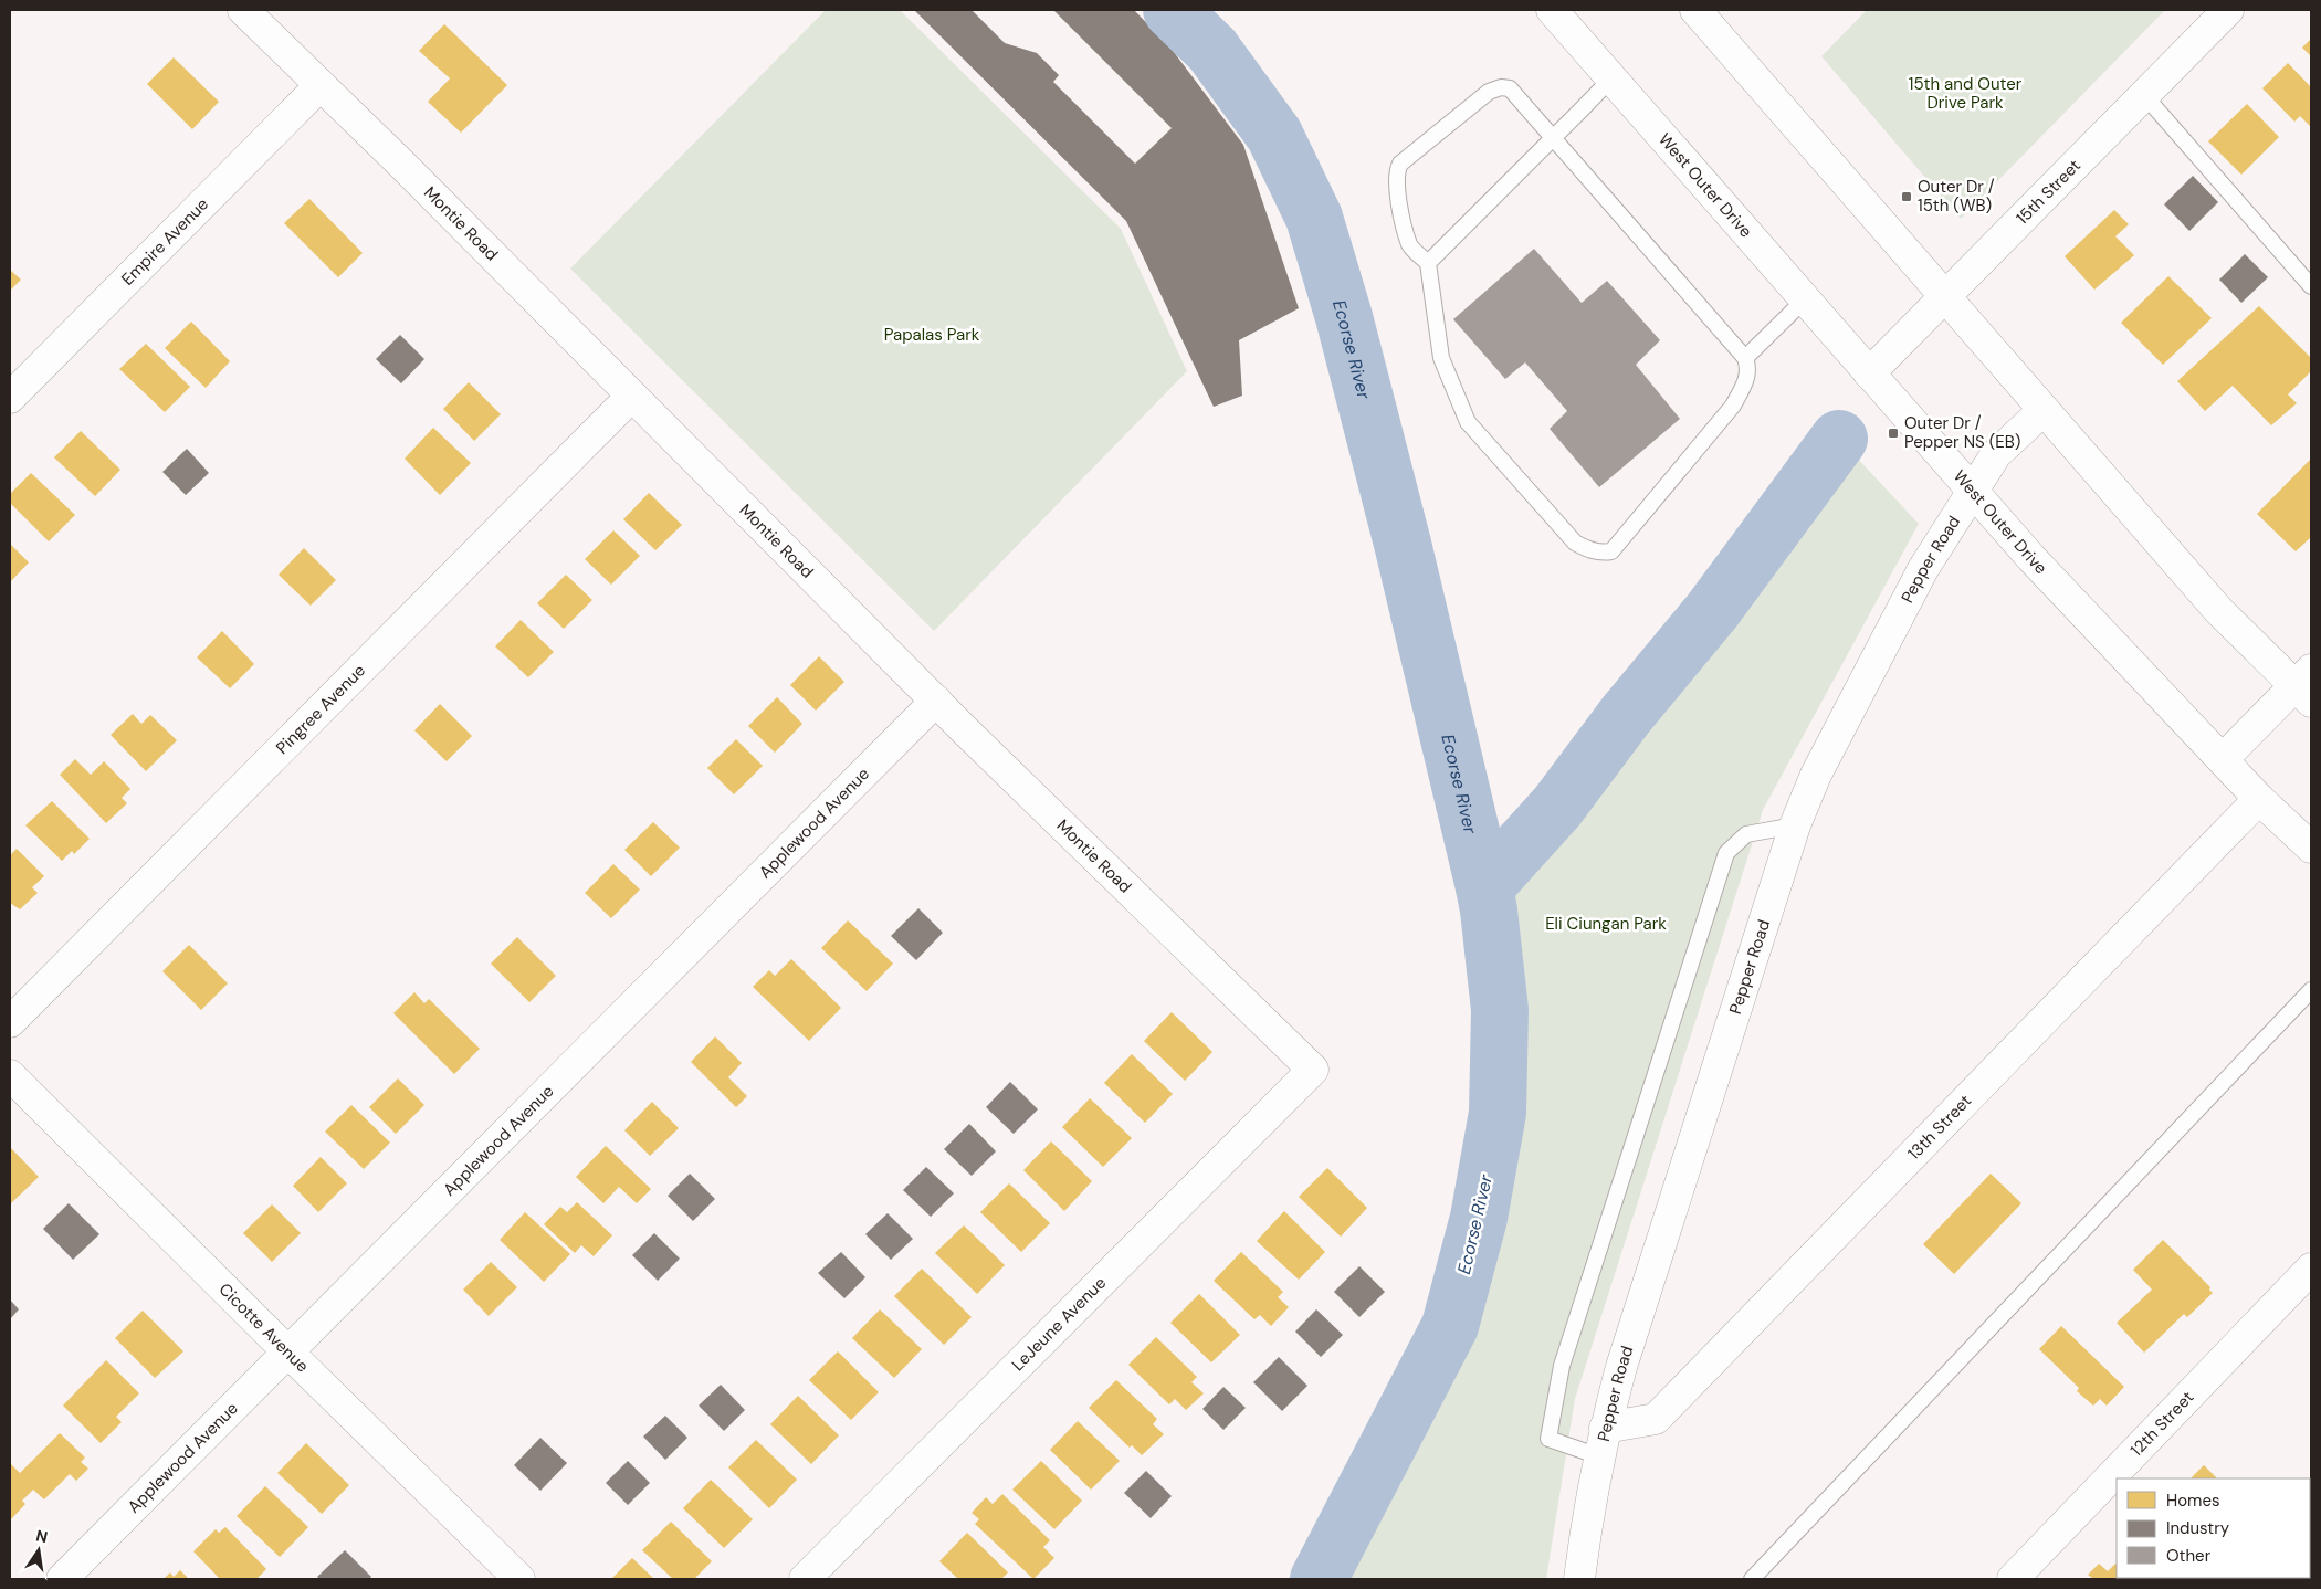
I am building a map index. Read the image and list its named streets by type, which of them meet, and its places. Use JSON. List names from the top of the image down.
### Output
{
  "streets": {
    "street": [
      "West Outer Drive",
      "15th Street",
      "Montie Road",
      "Empire Avenue",
      "Pepper Road",
      "Pingree Avenue",
      "Applewood Avenue",
      "13th Street",
      "LeJeune Avenue",
      "Cicotte Avenue",
      "12th Street"
    ]
  },
  "crossings": [
    ["West Outer Drive", "15th Street"],
    ["West Outer Drive", "Pepper Road"],
    ["West Outer Drive", "13th Street"],
    ["Montie Road", "Empire Avenue"],
    ["Montie Road", "Pingree Avenue"],
    ["Montie Road", "Applewood Avenue"],
    ["Montie Road", "LeJeune Avenue"],
    ["Pepper Road", "13th Street"],
    ["Applewood Avenue", "Cicotte Avenue"]
  ],
  "water": ["Ecorse River"],
  "parks": ["15th and Outer Drive Park", "Papalas Park", "Eli Ciungan Park"],
  "places": {
    "transit": ["Outer Dr / 15th (WB)", "Outer Dr / Pepper NS (EB)"]
  },
  "legend": ["Homes", "Industry", "Other"],
  "north": "top"
}
